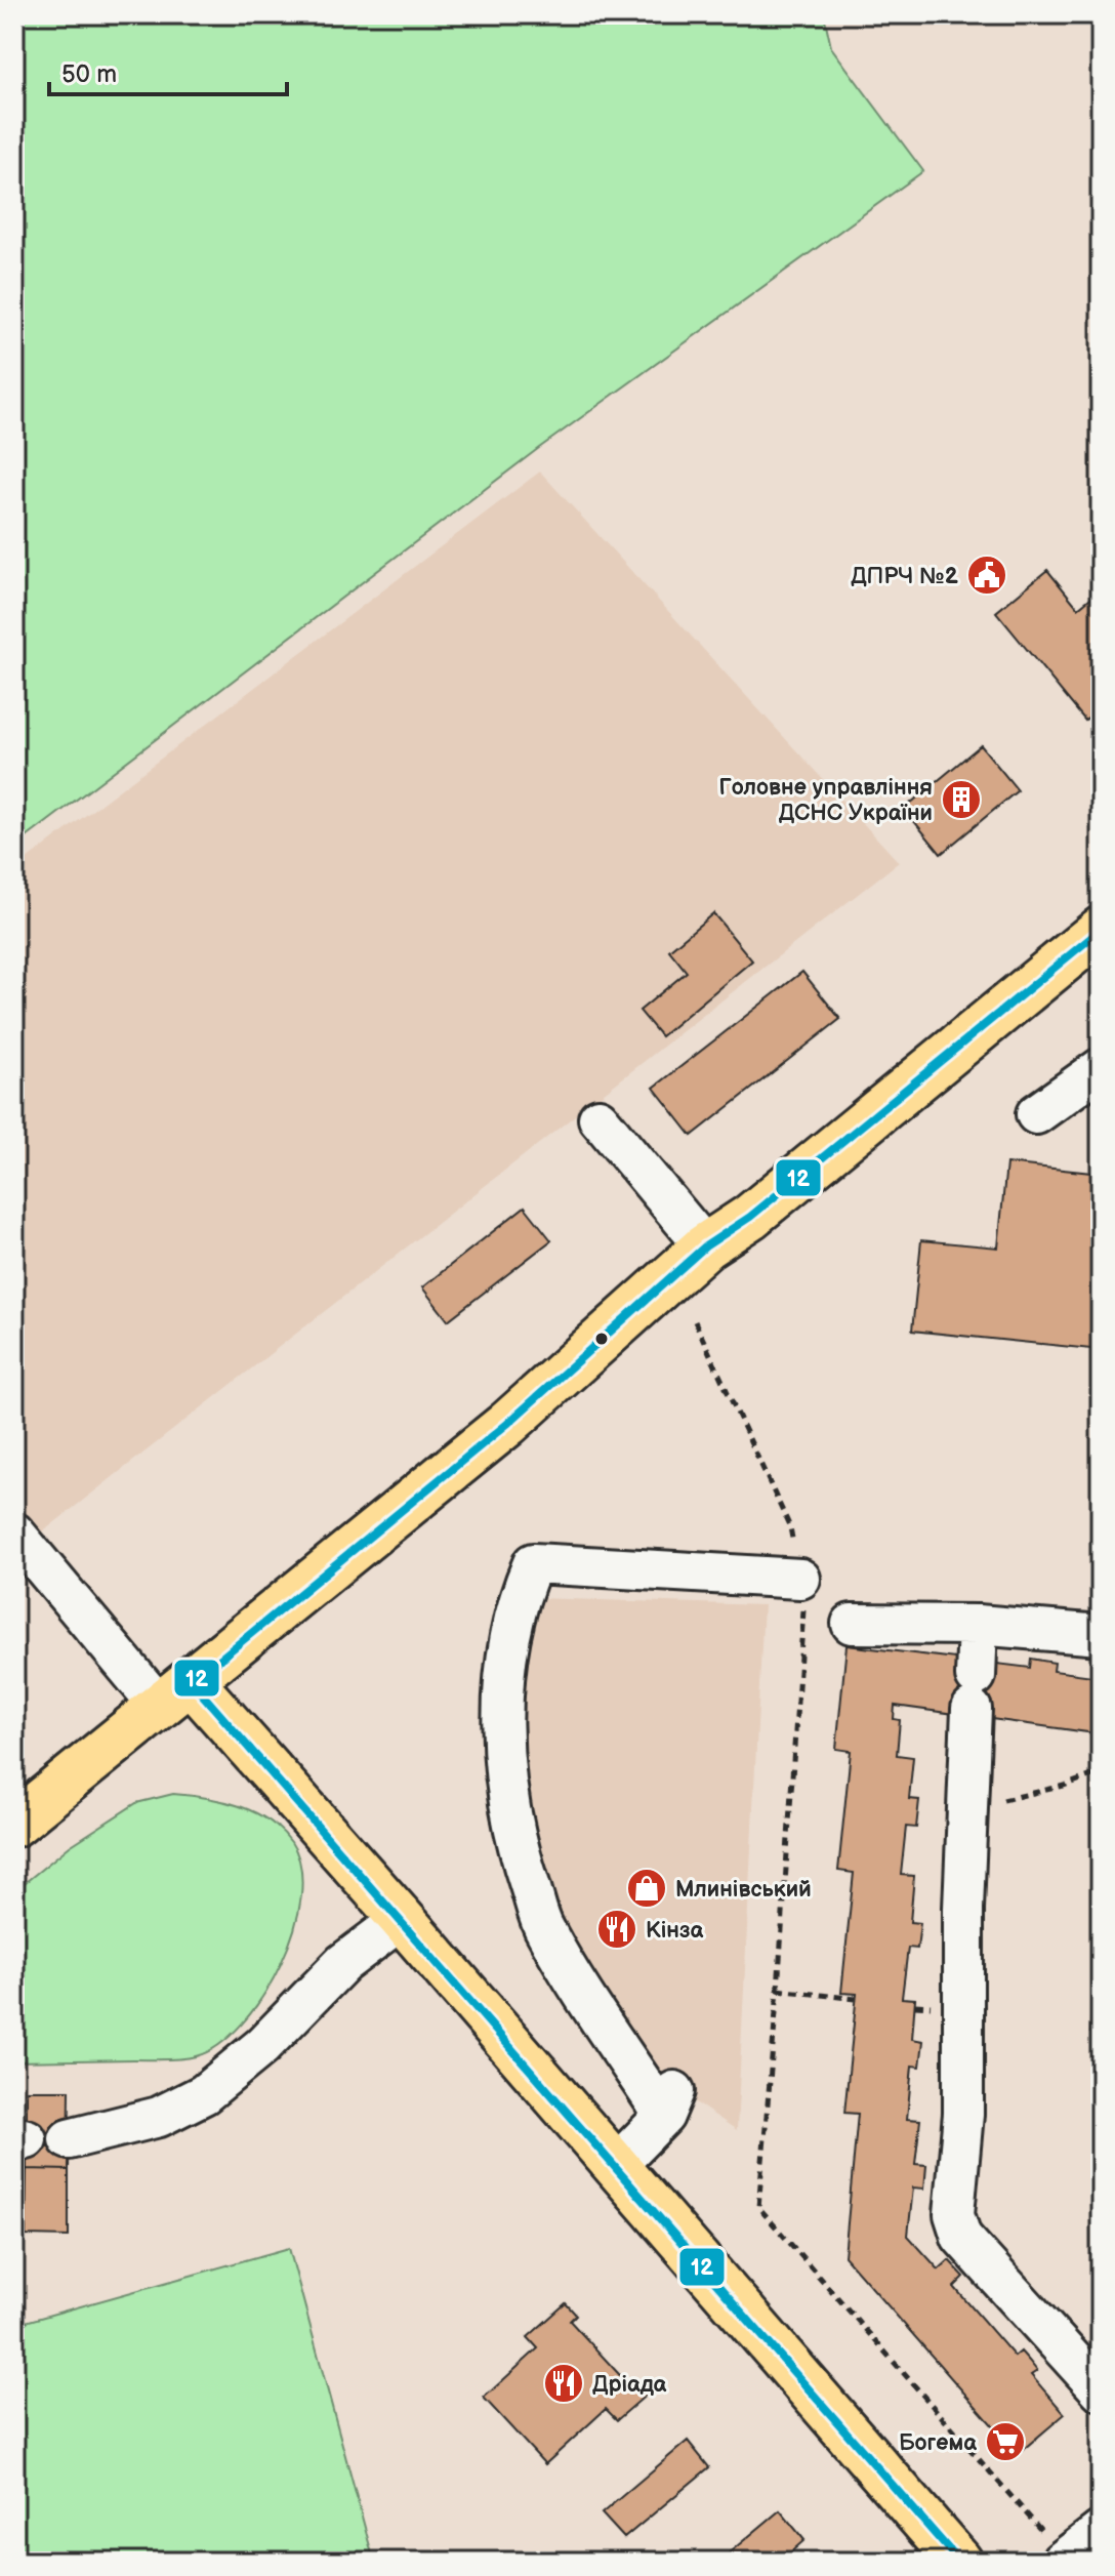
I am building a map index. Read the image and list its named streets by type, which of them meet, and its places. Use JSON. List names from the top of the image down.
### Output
{
  "places": {
    "public building": ["ДПРЧ №2"],
    "building": ["Головне управління ДСНС України"],
    "shop": ["Млинівський"],
    "restaurant": ["Кінза", "Дріада"],
    "supermarket": ["Богема"]
  },
  "lines": ["transit line 12"],
  "scale_bar": "50 m"
}
